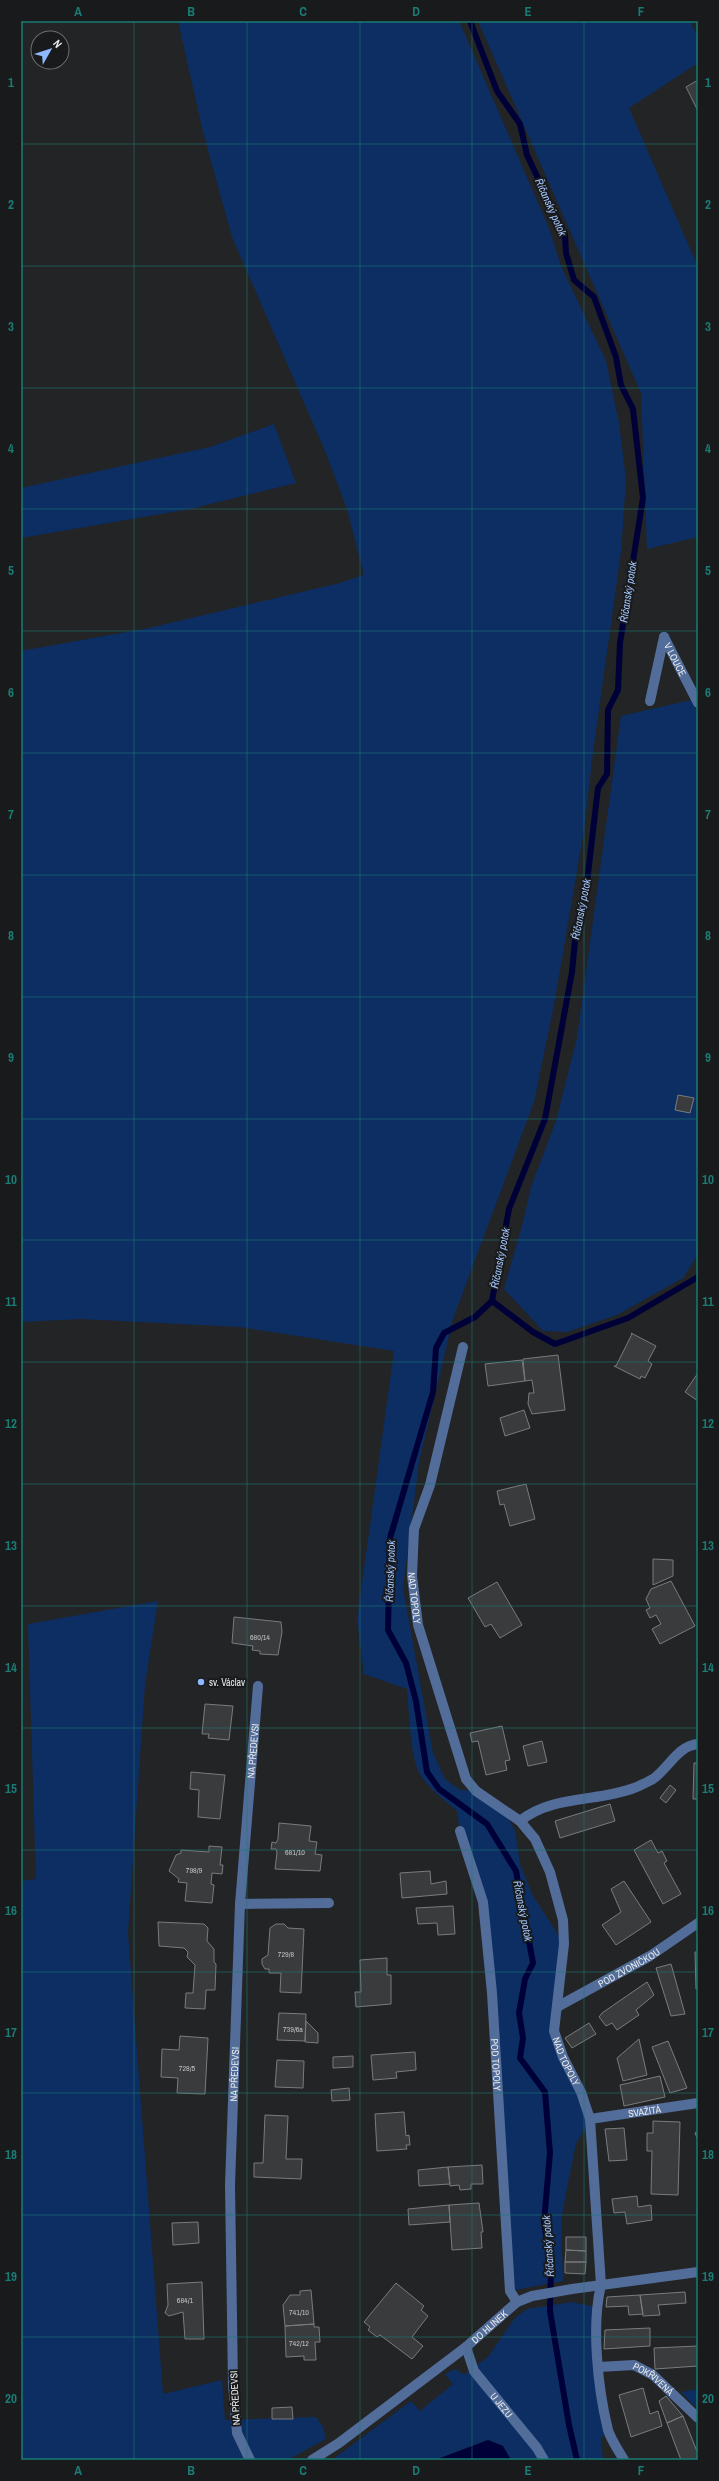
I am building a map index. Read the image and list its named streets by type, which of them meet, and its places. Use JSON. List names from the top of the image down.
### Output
{
  "streets": {
    "street": [
      "V LOUCE",
      "NAD TOPOLY",
      "NA PŘEDEVSI",
      "POD ZVONIČKOU",
      "POD TOPOLY",
      "SVAŽITÁ",
      "DO HLINEK",
      "POKŘIVENÁ",
      "U JEZU"
    ]
  },
  "crossings": [
    ["NAD TOPOLY", "POD ZVONIČKOU"],
    ["NAD TOPOLY", "SVAŽITÁ"],
    ["NAD TOPOLY", "DO HLINEK"],
    ["POD TOPOLY", "DO HLINEK"],
    ["DO HLINEK", "U JEZU"]
  ],
  "water": ["Říčanský potok"],
  "places": ["sv. Václav"],
  "house_numbers": [
    "680/14",
    "681/10",
    "798/9",
    "729/8",
    "739/6a",
    "728/5",
    "684/1",
    "741/10",
    "742/12"
  ],
  "north": "top right",
  "grid": {
    "columns": [
      "A",
      "B",
      "C",
      "D",
      "E",
      "F"
    ],
    "rows": [
      "1",
      "2",
      "3",
      "4",
      "5",
      "6",
      "7",
      "8",
      "9",
      "10",
      "11",
      "12",
      "13",
      "14",
      "15",
      "16",
      "17",
      "18",
      "19",
      "20"
    ]
  }
}
